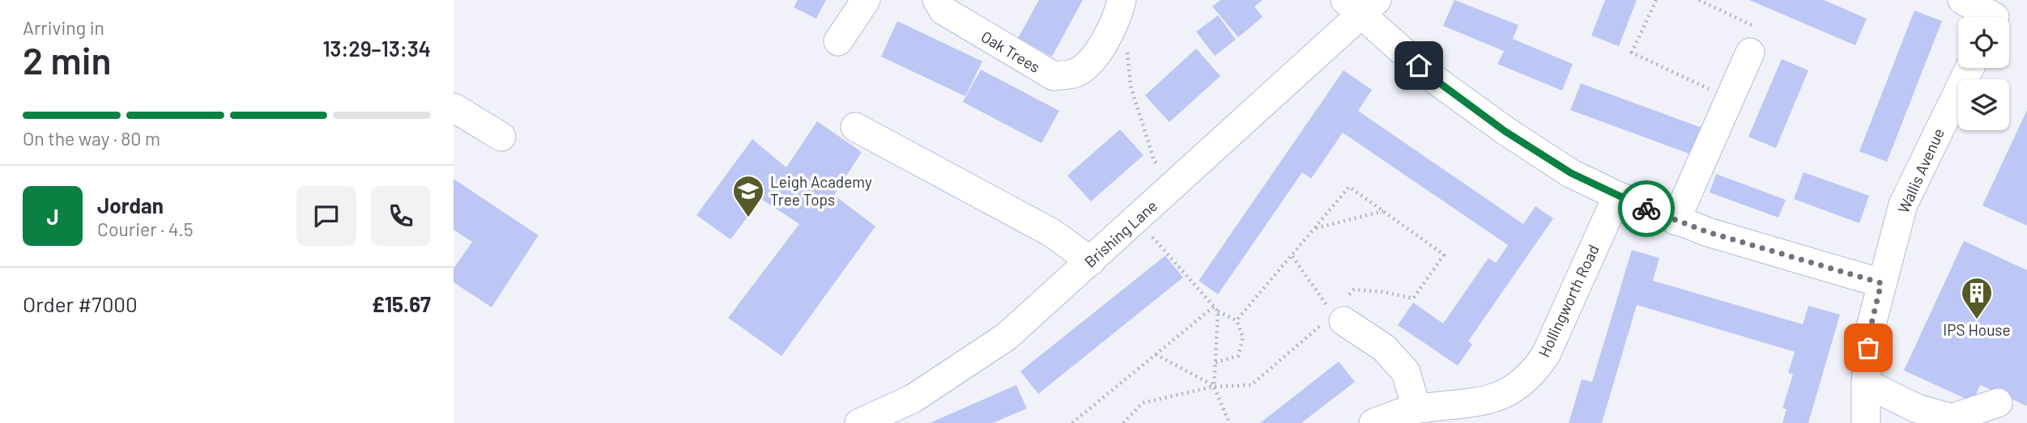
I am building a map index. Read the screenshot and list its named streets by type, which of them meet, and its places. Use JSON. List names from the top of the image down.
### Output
{
  "streets": {
    "street": [
      "Oak Trees",
      "Wallis Avenue",
      "Brishing Lane",
      "Hollingworth Road"
    ]
  },
  "places": {
    "school or university": ["Leigh Academy Tree Tops"],
    "building": ["IPS House"]
  },
  "page": {
    "heading": ["2 min", "Arriving in", "13:29–13:34"],
    "panel": [
      "Jordan",
      "Courier · 4.5",
      "Order #7000",
      "£15.67"
    ],
    "bar": "On the way · 80 m",
    "round": "J"
  }
}
